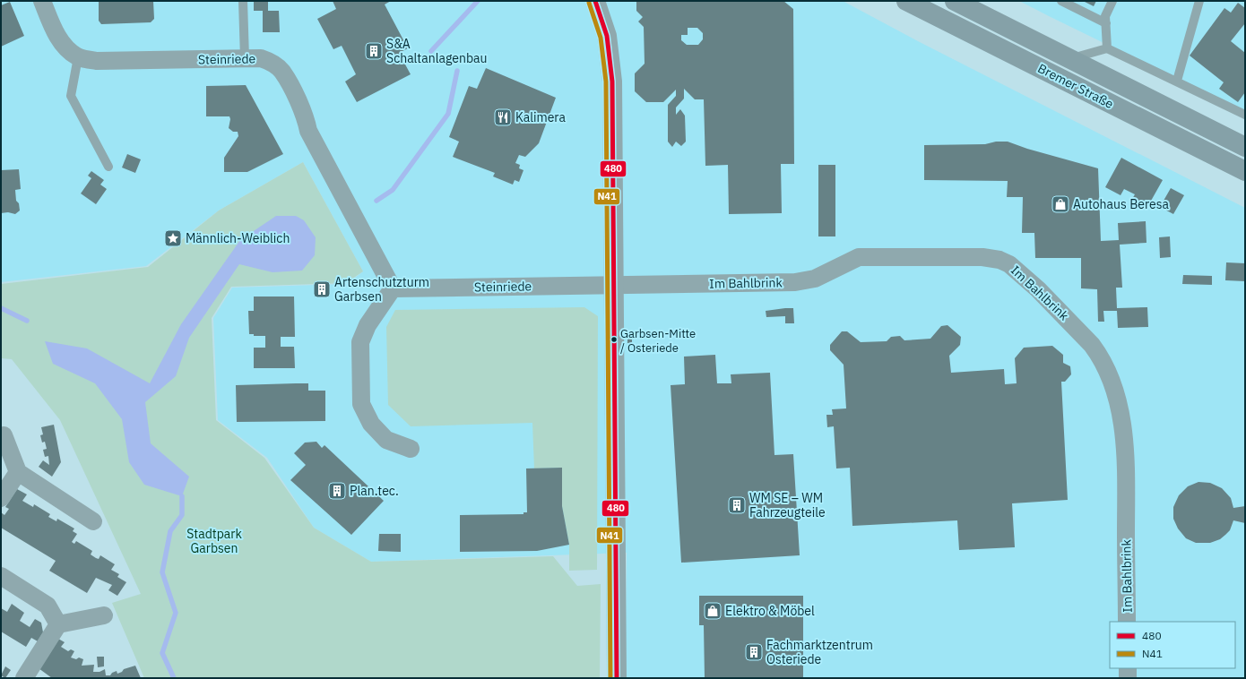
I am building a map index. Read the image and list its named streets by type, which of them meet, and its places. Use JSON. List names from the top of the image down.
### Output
{
  "streets": {
    "main road": ["Bremer Straße"],
    "street": ["Steinriede", "Im Bahlbrink"]
  },
  "crossings": [
    ["Steinriede", "Im Bahlbrink"]
  ],
  "parks": ["Stadtpark Garbsen"],
  "places": {
    "building": [
      "S&A Schaltanlagenbau",
      "Artenschutzturm Garbsen",
      "Plan.tec.",
      "WM SE – WM Fahrzeugteile",
      "Fachmarktzentrum Osteriede"
    ],
    "restaurant": ["Kalimera"],
    "shop": ["Autohaus Beresa", "Elektro & Möbel"],
    "place": ["Männlich-Weiblich"],
    "other": ["Garbsen-Mitte / Osteriede"]
  },
  "lines": ["transit line 480", "transit line N41"],
  "legend": ["480", "N41"]
}
